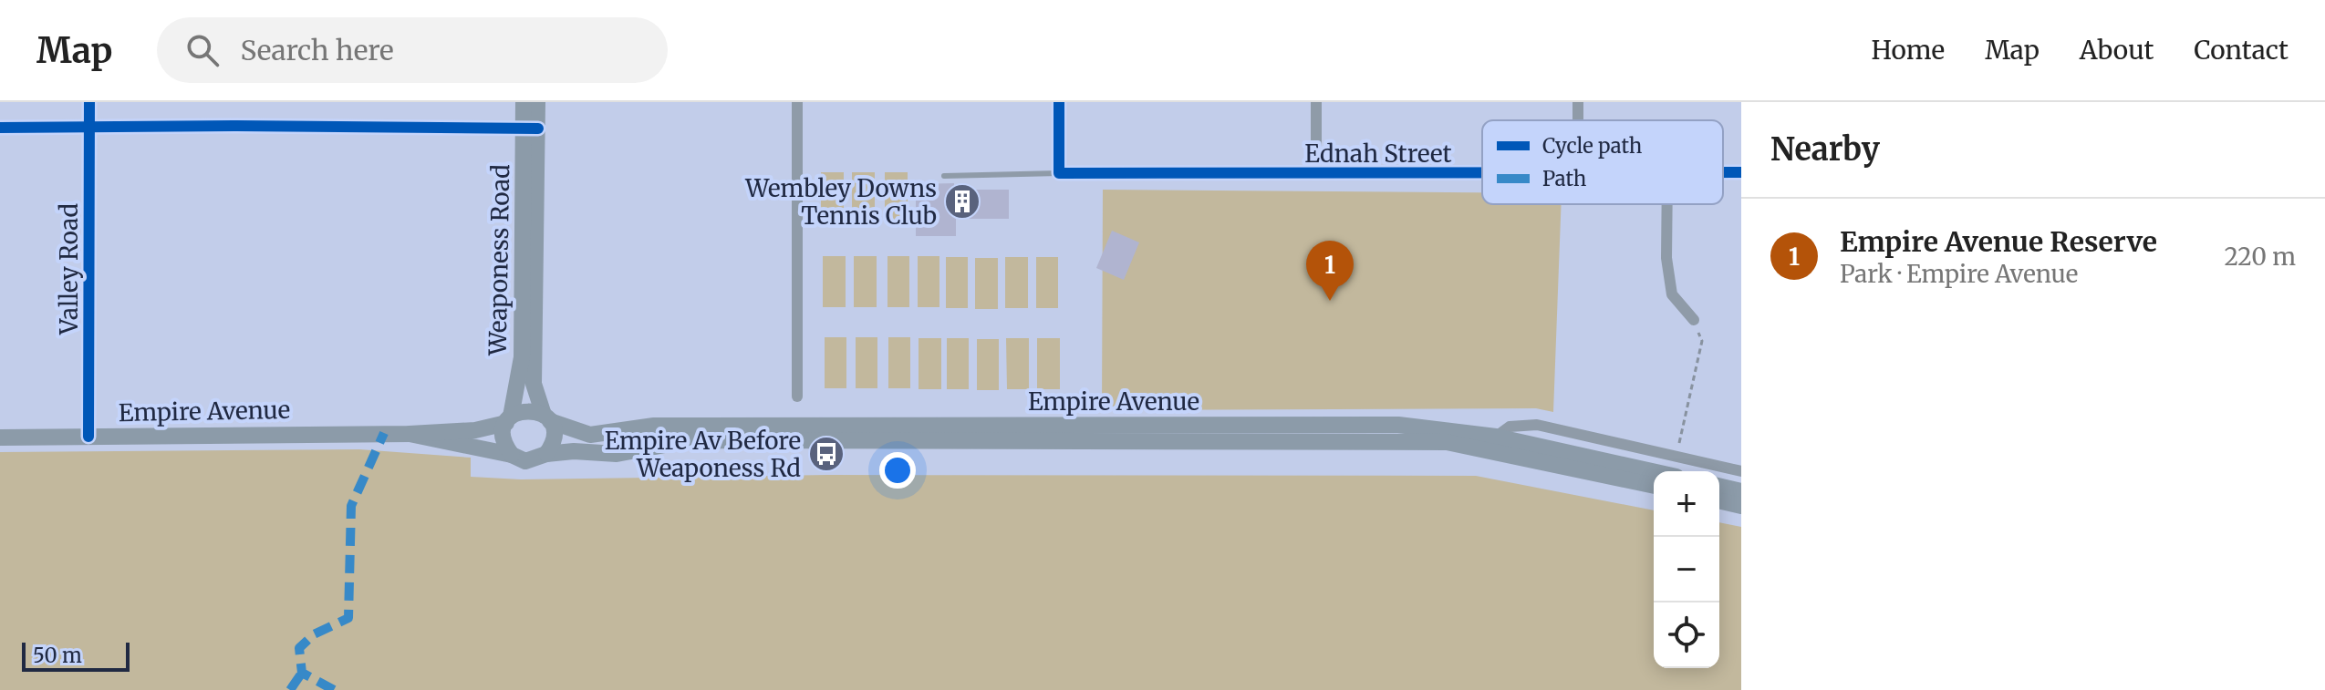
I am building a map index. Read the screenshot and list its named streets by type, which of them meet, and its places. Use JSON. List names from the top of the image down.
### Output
{
  "streets": {
    "main road": ["Weaponess Road", "Empire Avenue"],
    "street": ["Ednah Street", "Valley Road"]
  },
  "crossings": [
    ["Weaponess Road", "Empire Avenue"],
    ["Valley Road", "Empire Avenue"]
  ],
  "places": {
    "building": ["Wembley Downs Tennis Club"],
    "bus stop": ["Empire Av Before Weaponess Rd"]
  },
  "legend": ["Cycle path", "Path"],
  "scale_bar": "50 m",
  "page": {
    "header": "Map",
    "search": "Search here",
    "nav": [
      "Home",
      "Map",
      "About",
      "Contact"
    ],
    "heading": "Nearby",
    "list": [
      {
        "mark": "1",
        "name": "Empire Avenue Reserve",
        "note": "Park · Empire Avenue",
        "value": "220 m"
      }
    ],
    "pins": "1",
    "map_buttons": ["+", "−"],
    "scale": "50 m"
  }
}
